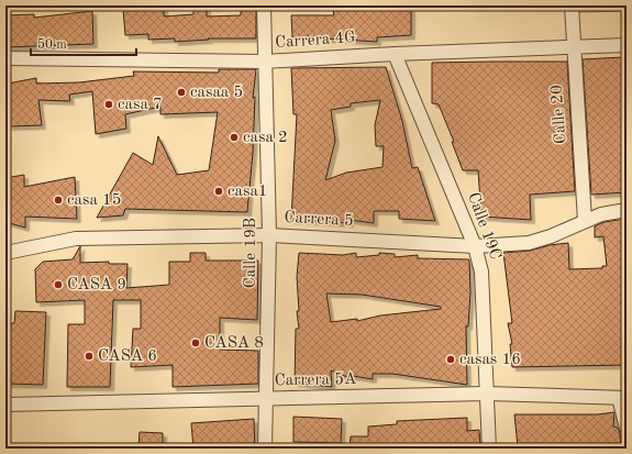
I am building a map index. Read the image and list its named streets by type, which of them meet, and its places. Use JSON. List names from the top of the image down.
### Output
{
  "streets": {
    "street": [
      "Carrera 4G",
      "Calle 20",
      "Carrera 5",
      "Calle 19C",
      "Calle 19B",
      "Carrera 5A"
    ]
  },
  "crossings": [
    ["Carrera 4G", "Calle 20"],
    ["Carrera 4G", "Calle 19C"],
    ["Carrera 4G", "Calle 19B"],
    ["Calle 20", "Carrera 5"],
    ["Carrera 5", "Calle 19C"],
    ["Carrera 5", "Calle 19B"],
    ["Calle 19C", "Carrera 5A"],
    ["Calle 19B", "Carrera 5A"]
  ],
  "places": [
    "casaa 5",
    "casa 7",
    "casa 2",
    "casa1",
    "casa 15",
    "CASA 9",
    "CASA 8",
    "CASA 6",
    "casas 16"
  ],
  "scale_bar": "50 m"
}
